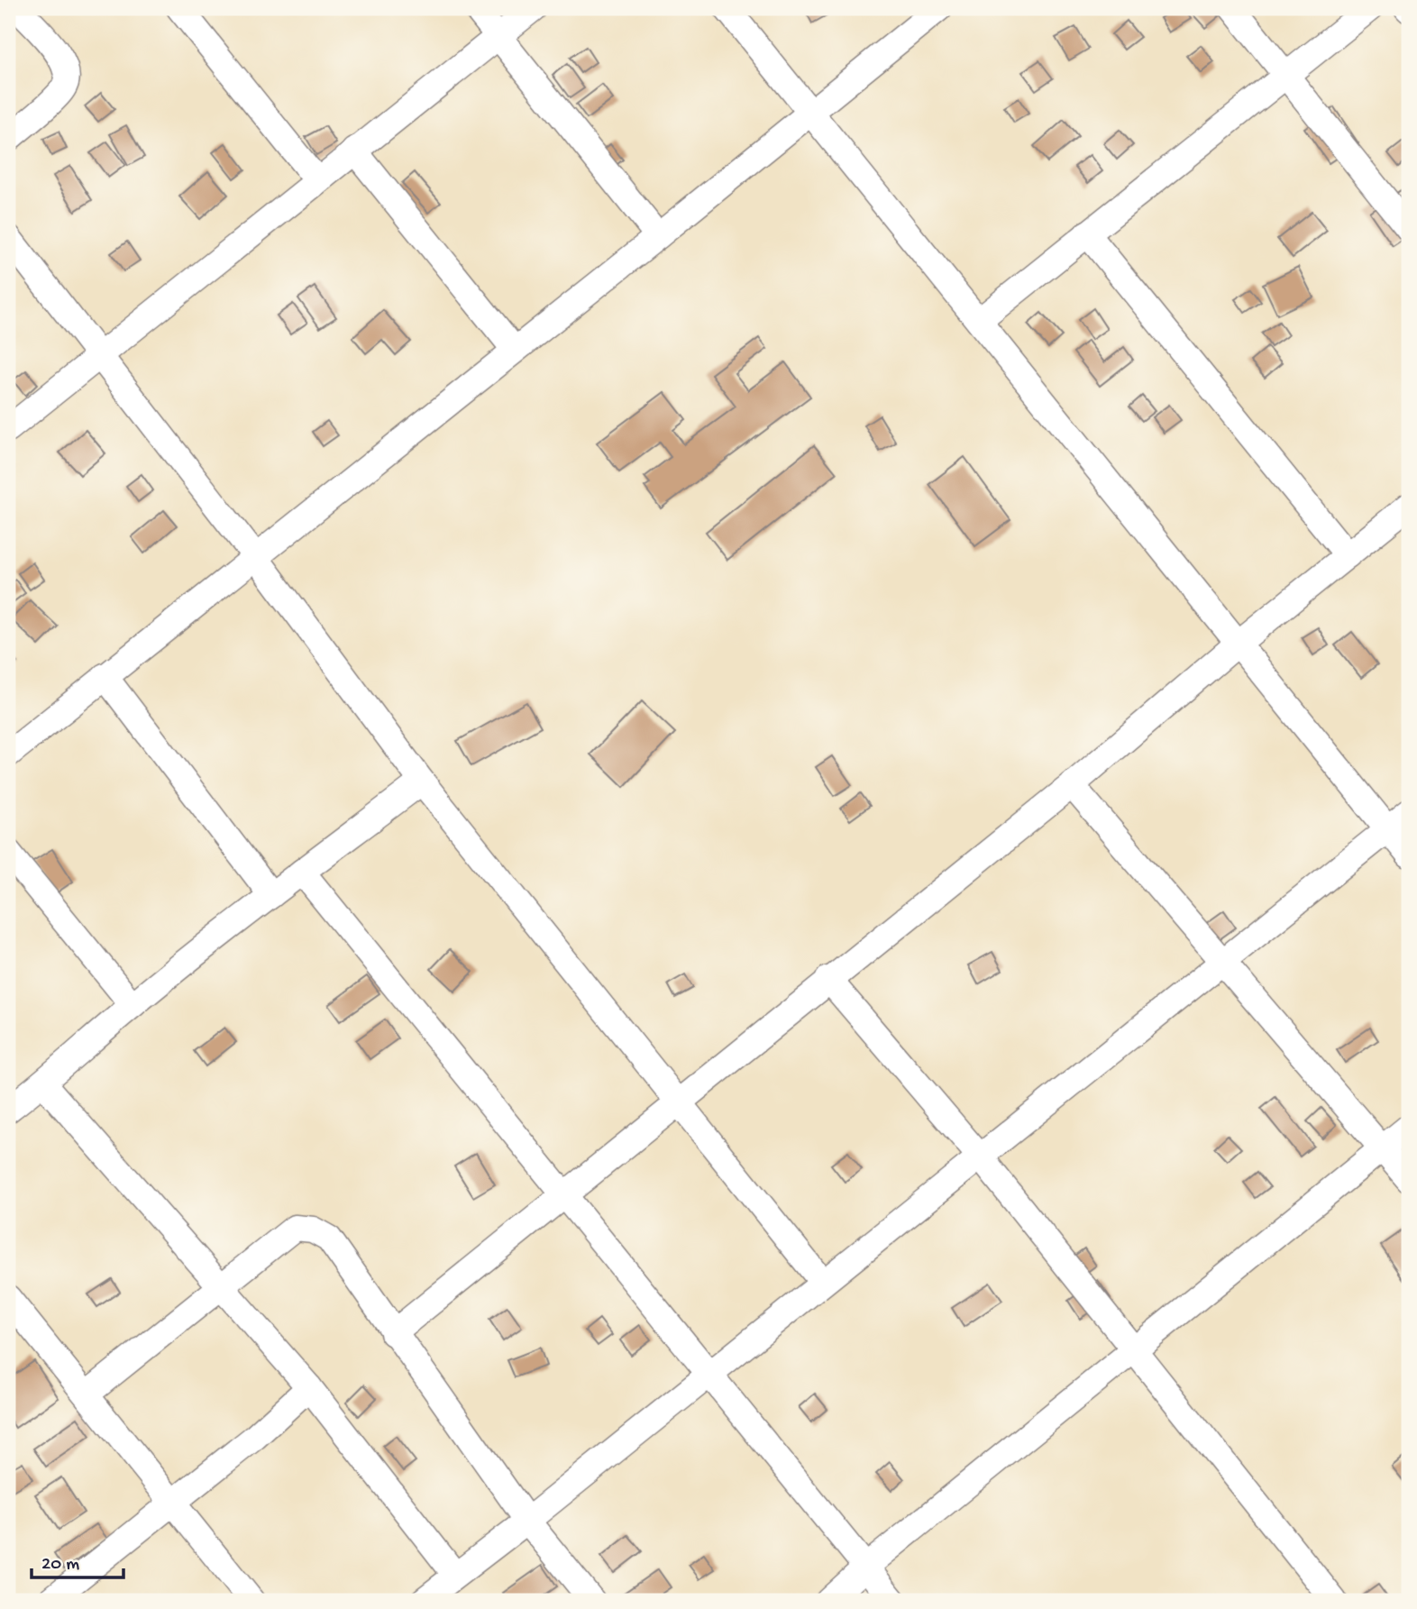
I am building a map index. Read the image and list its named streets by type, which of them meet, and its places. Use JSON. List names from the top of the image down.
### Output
{
  "scale_bar": "20 m"
}
